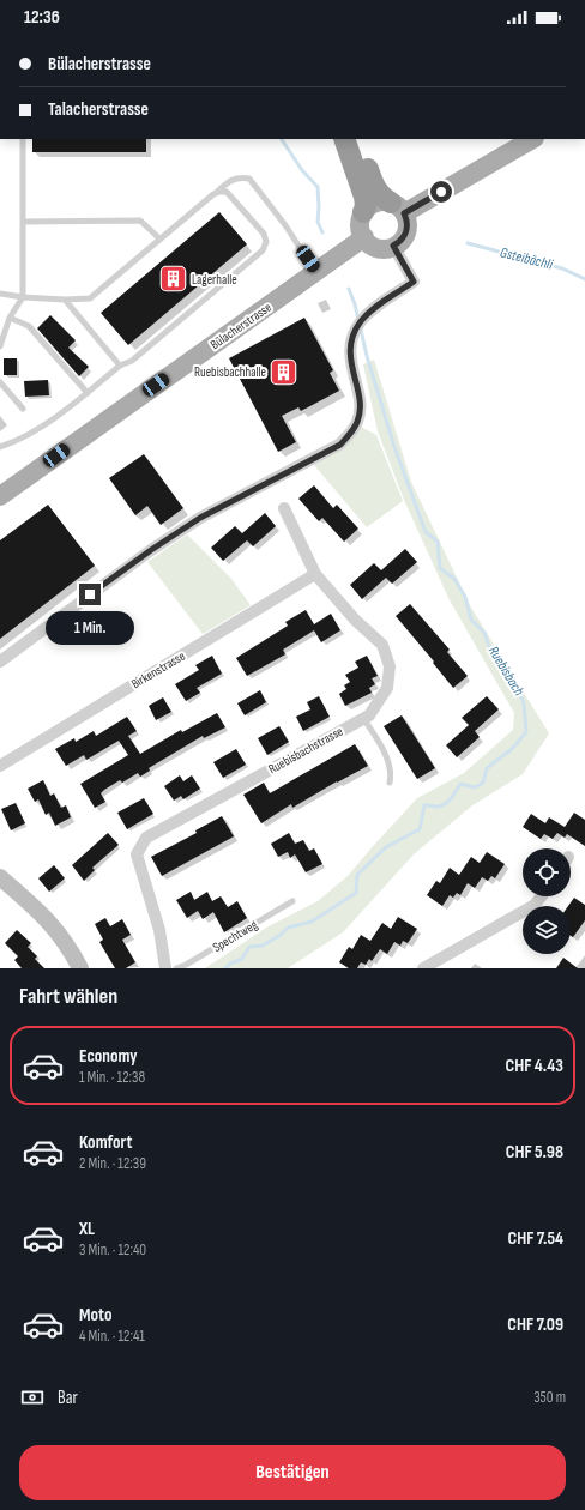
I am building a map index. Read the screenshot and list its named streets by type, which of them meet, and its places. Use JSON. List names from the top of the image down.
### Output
{
  "streets": {
    "main road": ["Bülacherstrasse"],
    "street": ["Birkenstrasse", "Ruebisbachstrasse"],
    "lane": ["Spechtweg"]
  },
  "crossings": [
    ["Birkenstrasse", "Ruebisbachstrasse"]
  ],
  "water": ["Gsteibächli", "Ruebisbach"],
  "places": {
    "building": ["Lagerhalle", "Ruebisbachhalle"]
  },
  "page": {
    "status": "12:36",
    "banner": ["Bülacherstrasse", "Talacherstrasse"],
    "bubble": "1 Min.",
    "heading": "Fahrt wählen",
    "list": [
      {
        "name": "Economy",
        "note": "1 Min. · 12:38",
        "value": "CHF 4.43"
      },
      {
        "name": "Komfort",
        "note": "2 Min. · 12:39",
        "value": "CHF 5.98"
      },
      {
        "name": "XL",
        "note": "3 Min. · 12:40",
        "value": "CHF 7.54"
      },
      {
        "name": "Moto",
        "note": "4 Min. · 12:41",
        "value": "CHF 7.09"
      }
    ],
    "pay": ["Bar", "350 m"],
    "buttons": "Bestätigen"
  }
}
